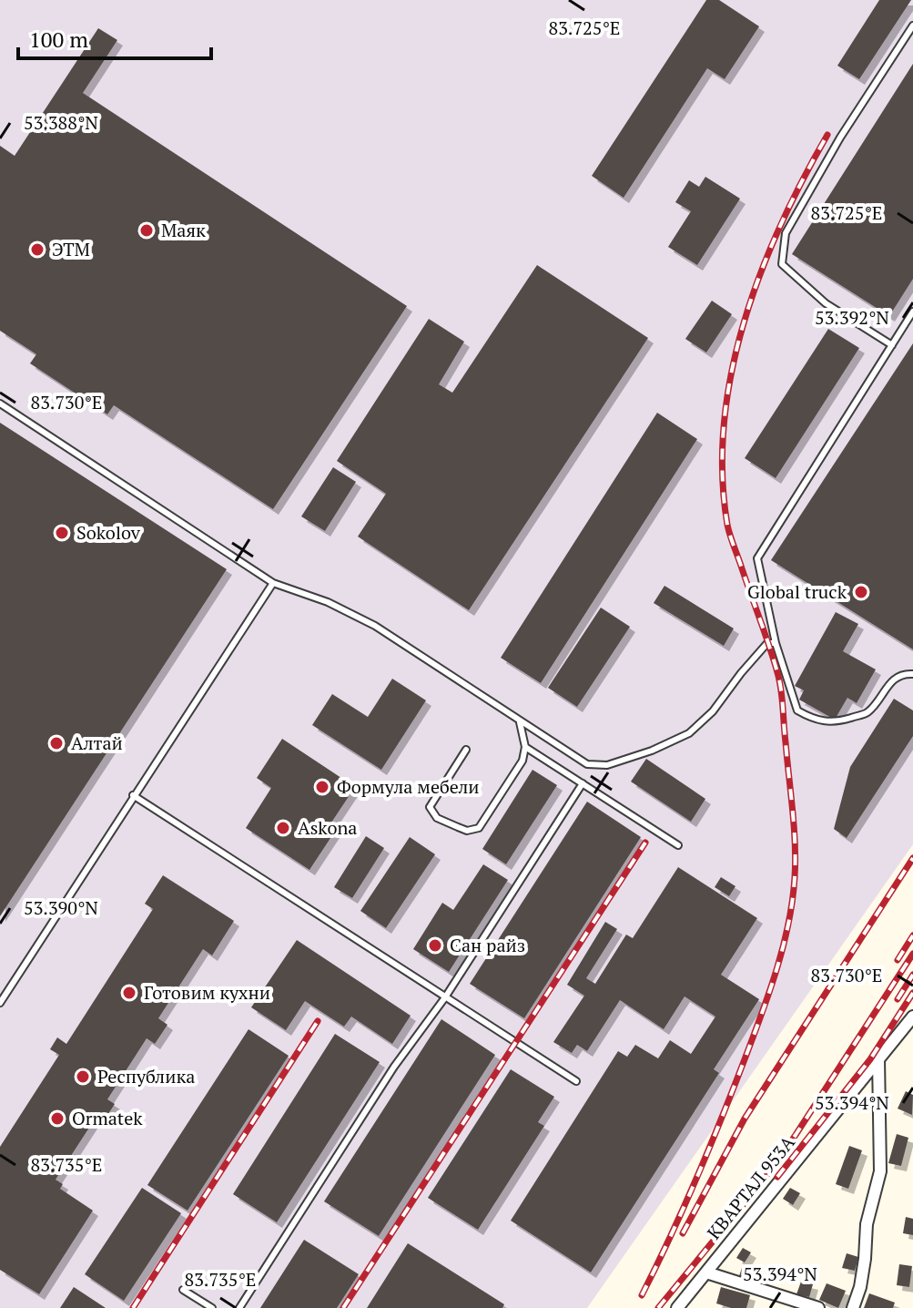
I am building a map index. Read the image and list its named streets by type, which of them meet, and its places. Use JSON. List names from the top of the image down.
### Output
{
  "streets": {
    "street": ["КВАРТАЛ 953А"]
  },
  "places": [
    "Маяк",
    "ЭТМ",
    "Sokolov",
    "Global truck",
    "Алтай",
    "Формула мебели",
    "Askona",
    "Сан райз",
    "Готовим кухни",
    "Республика",
    "Ormatek"
  ],
  "scale_bar": "100 m",
  "coordinates": [
    "83.725°E",
    "53.388°N",
    "53.392°N",
    "83.730°E",
    "53.390°N",
    "53.394°N",
    "83.735°E"
  ]
}
